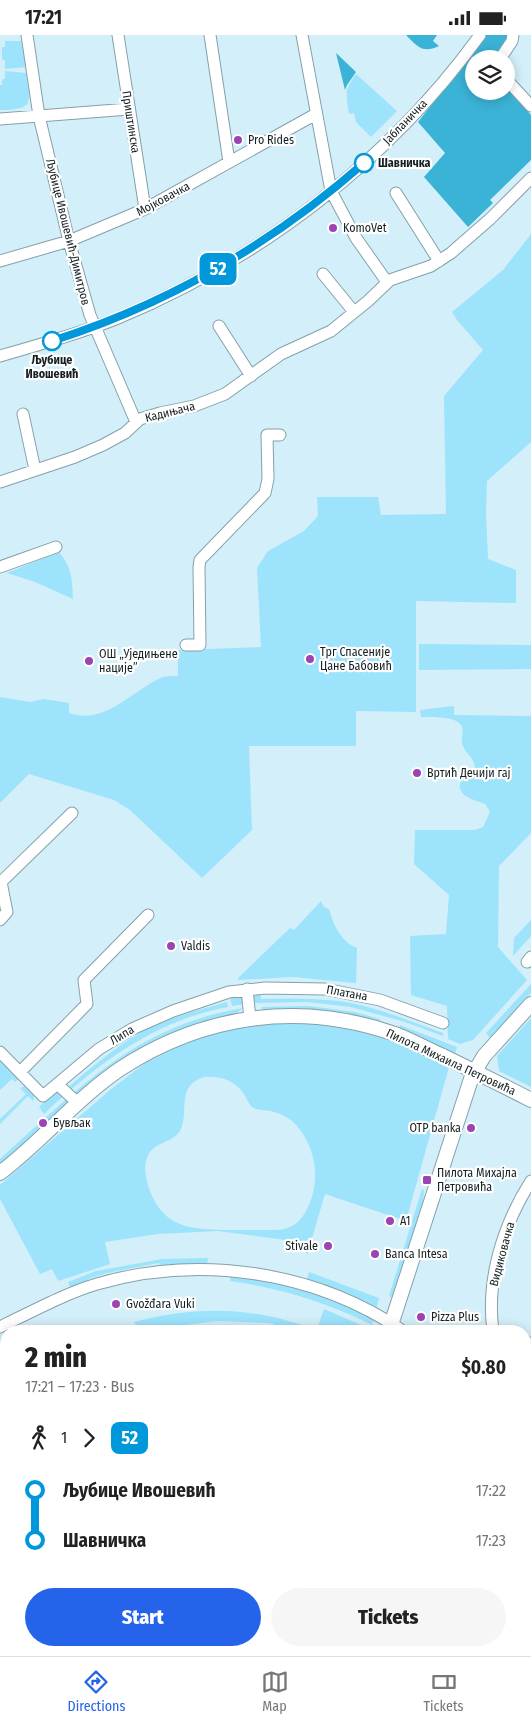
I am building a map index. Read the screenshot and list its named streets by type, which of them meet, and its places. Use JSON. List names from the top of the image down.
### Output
{
  "streets": {
    "main road": ["Пилота Михаила Петровића"],
    "street": [
      "Приштинска",
      "Јабланичка",
      "Мојковачка",
      "Љубице Ивошевић-Димитров",
      "Кадињача",
      "Платана",
      "Липа",
      "Видиковачка"
    ]
  },
  "crossings": [
    ["Приштинска", "Мојковачка"],
    ["Јабланичка", "Љубице Ивошевић-Димитров"],
    ["Мојковачка", "Љубице Ивошевић-Димитров"],
    ["Љубице Ивошевић-Димитров", "Кадињача"],
    ["Платана", "Липа"]
  ],
  "places": {
    "other": [
      "Pro Rides",
      "Шавничка",
      "KomoVet",
      "Љубице Ивошевић",
      "Трг Спасеније Цане Бабовић",
      "ОШ „Уједињене нације”",
      "Вртић Дечији гај",
      "Valdis",
      "Бувљак",
      "OTP banka",
      "A1",
      "Stivale",
      "Banca Intesa",
      "Gvožđara Vuki",
      "Pizza Plus"
    ],
    "transit": ["Пилота Михајла Петровића"]
  },
  "lines": ["bus line 52"],
  "page": {
    "status": "17:21",
    "on_map": "52",
    "heading": ["2 min", "17:21 – 17:23 · Bus", "$0.80"],
    "legs": ["1", "52"],
    "list": [
      {
        "name": "Љубице Ивошевић",
        "value": "17:22"
      },
      {
        "name": "Шавничка",
        "value": "17:23"
      }
    ],
    "buttons": ["Start", "Tickets"],
    "tabs": ["Directions", "Map", "Tickets"]
  }
}
